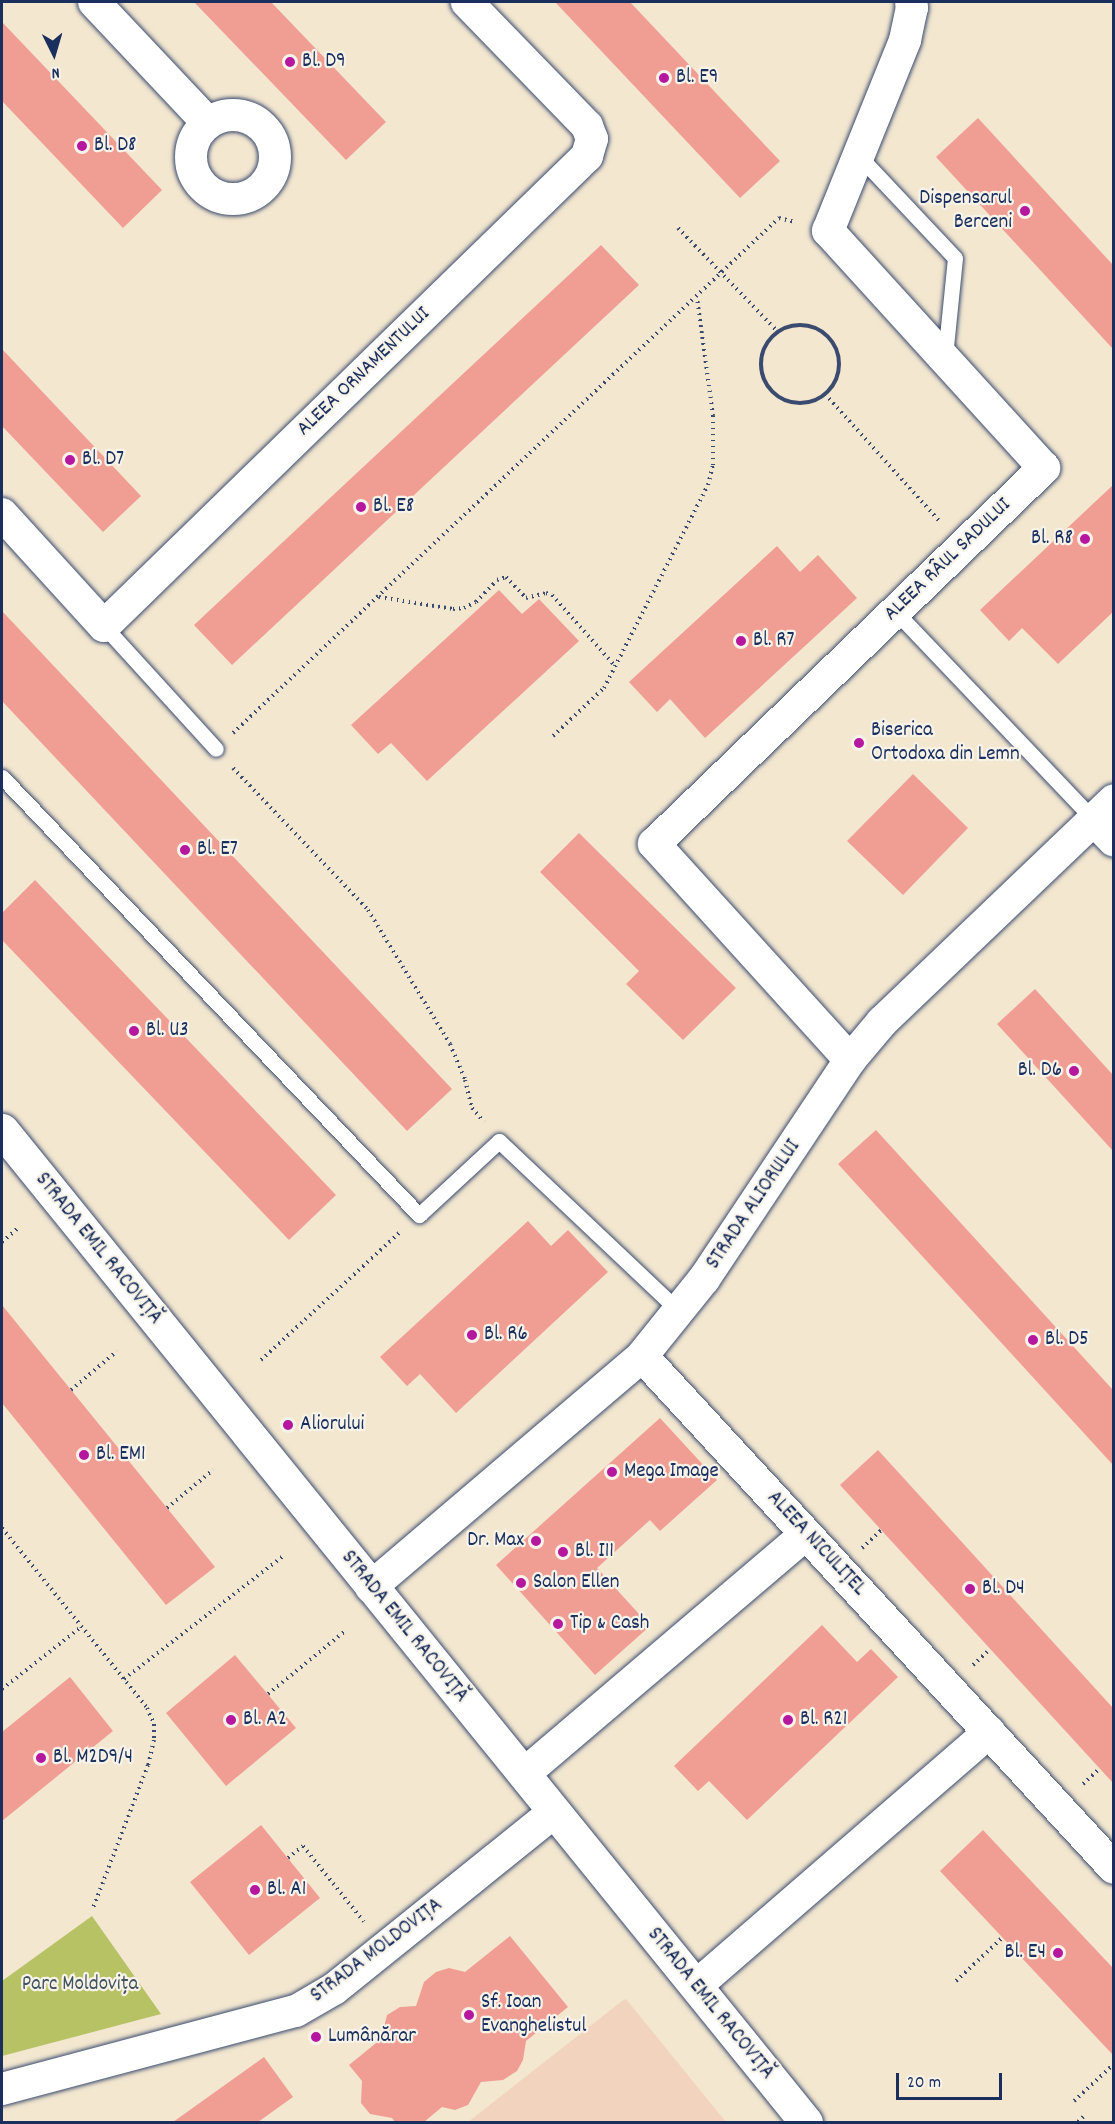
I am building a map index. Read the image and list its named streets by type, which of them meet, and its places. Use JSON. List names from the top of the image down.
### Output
{
  "streets": {
    "street": [
      "ALEEA ORNAMENTULUI",
      "ALEEA RÂUL SADULUI",
      "STRADA ALIORULUI",
      "STRADA EMIL RACOVIȚĂ",
      "ALEEA NICULIȚEL",
      "STRADA MOLDOVIȚA"
    ]
  },
  "crossings": [
    ["ALEEA RÂUL SADULUI", "STRADA ALIORULUI"],
    ["STRADA ALIORULUI", "STRADA EMIL RACOVIȚĂ"],
    ["STRADA ALIORULUI", "ALEEA NICULIȚEL"],
    ["STRADA EMIL RACOVIȚĂ", "STRADA MOLDOVIȚA"]
  ],
  "parks": ["Parc Moldovița"],
  "places": [
    "Bl. D9",
    "Bl. E9",
    "Bl. D8",
    "Dispensarul Berceni",
    "Bl. D7",
    "Bl. E8",
    "Bl. R8",
    "Bl. R7",
    "Biserica Ortodoxa din Lemn",
    "Bl. E7",
    "Bl. U3",
    "Bl. D6",
    "Bl. R6",
    "Bl. D5",
    "Aliorului",
    "Bl. EM1",
    "Mega Image",
    "Dr. Max",
    "Bl. I11",
    "Salon Ellen",
    "Bl. D4",
    "Tip & Cash",
    "Bl. A2",
    "Bl. R21",
    "Bl. M2D9/4",
    "Bl. A1",
    "Bl. E4",
    "Sf. Ioan Evanghelistul",
    "Lumânărar"
  ],
  "scale_bar": "20 m",
  "north": "bottom"
}
